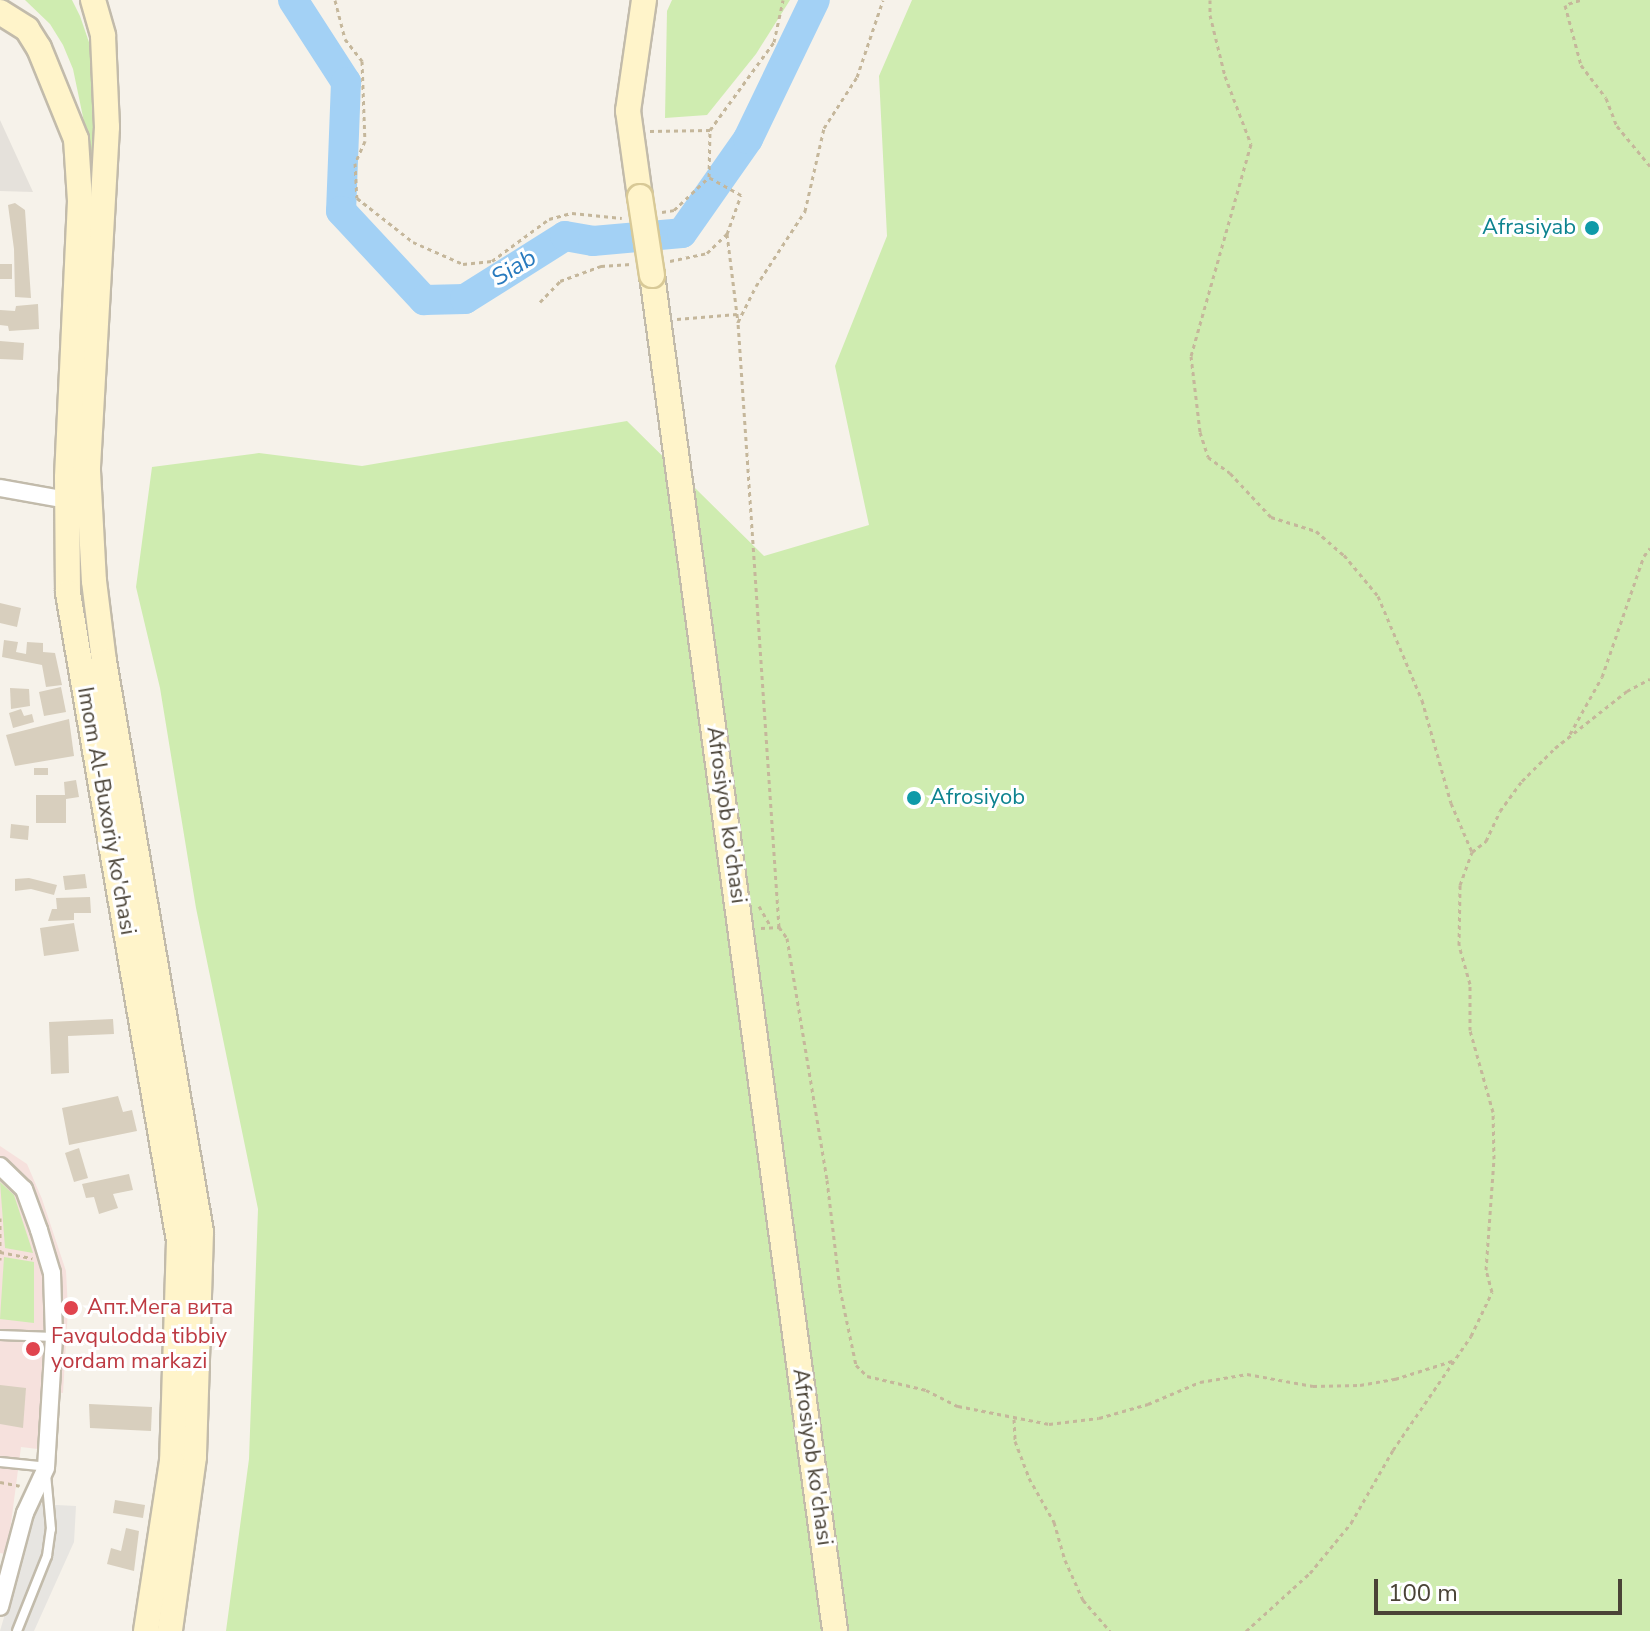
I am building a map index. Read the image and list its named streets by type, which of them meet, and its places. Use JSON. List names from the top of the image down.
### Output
{
  "streets": {
    "main road": ["Imom Al-Buxoriy ko'chasi", "Afrosiyob ko'chasi"]
  },
  "water": ["Siab"],
  "places": [
    "Afrasiyab",
    "Afrosiyob",
    "Апт.Мега вита",
    "Favqulodda tibbiy yordam markazi"
  ],
  "scale_bar": "100 m"
}
